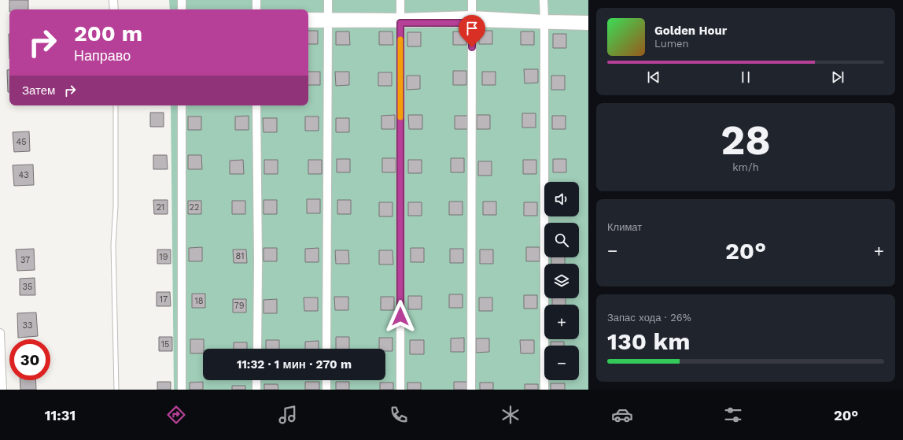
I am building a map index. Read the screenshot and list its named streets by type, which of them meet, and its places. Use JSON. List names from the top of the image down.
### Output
{
  "house_numbers": [
    "45",
    "43",
    "21",
    "22",
    "81",
    "19",
    "37",
    "35",
    "17",
    "18",
    "79",
    "33",
    "15"
  ],
  "page": {
    "turn": ["200 m", "Направо"],
    "song": ["Golden Hour", "Lumen"],
    "then": "Затем",
    "tile": [
      ["28", "km/h"],
      "Климат",
      ["Запас хода · 26%", "130 km"]
    ],
    "map_buttons": ["+", "−"],
    "heat": ["−", "20°", "+"],
    "limit": "30",
    "trip": "11:32 · 1 мин · 270 m",
    "tabs": ["11:31", "20°"]
  }
}
